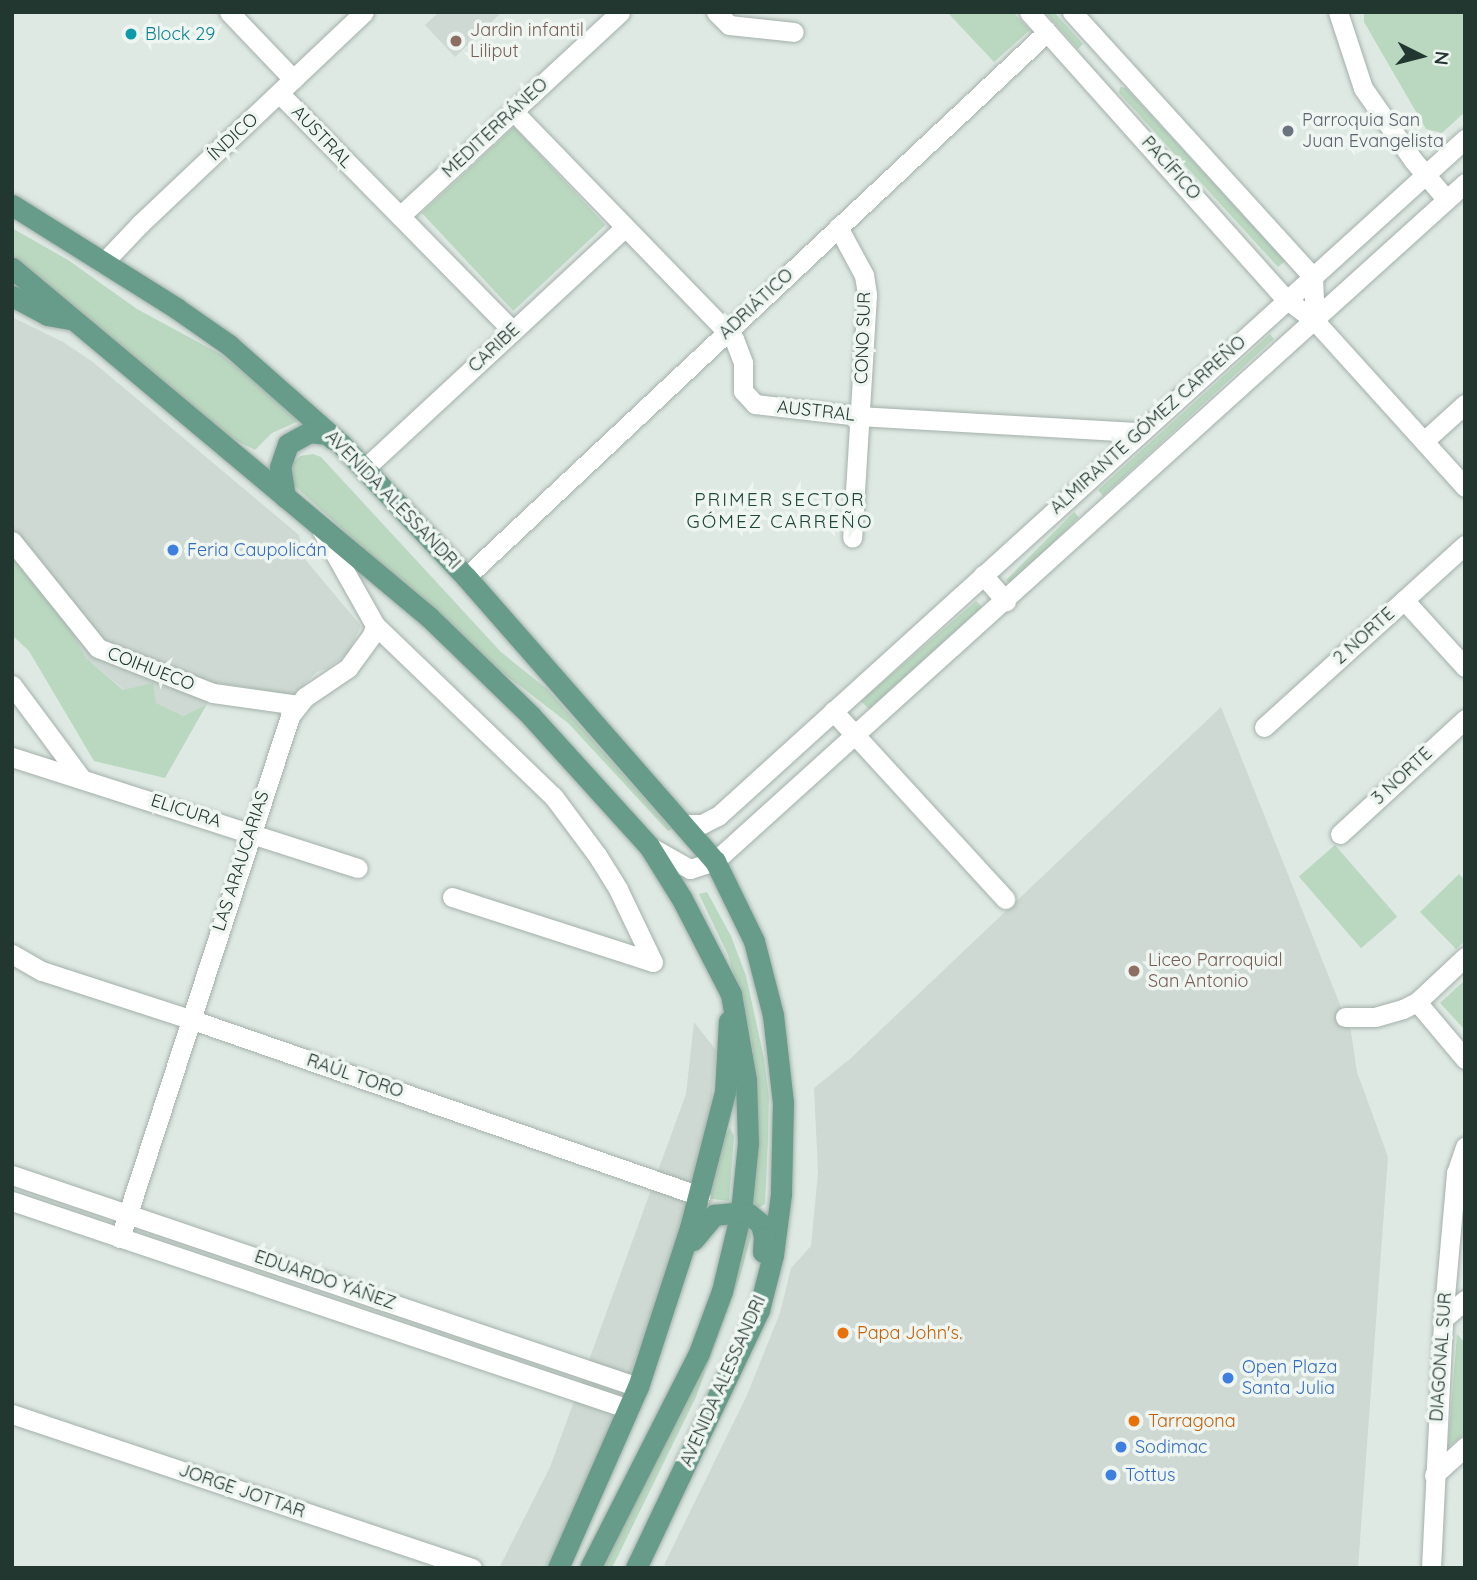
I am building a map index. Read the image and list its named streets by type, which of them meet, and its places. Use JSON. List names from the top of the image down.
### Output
{
  "streets": {
    "main road": ["AVENIDA ALESSANDRI"],
    "street": [
      "MEDITERRÁNEO",
      "ÍNDICO",
      "AUSTRAL",
      "PACÍFICO",
      "ADRIÁTICO",
      "CONO SUR",
      "CARIBE",
      "ALMIRANTE GÓMEZ CARREÑO",
      "2 NORTE",
      "COIHUECO",
      "3 NORTE",
      "ELICURA",
      "LAS ARAUCARIAS",
      "RAÚL TORO",
      "EDUARDO YÁÑEZ",
      "DIAGONAL SUR",
      "JORGE JOTTAR"
    ]
  },
  "crossings": [
    ["MEDITERRÁNEO", "AUSTRAL"],
    ["ÍNDICO", "AUSTRAL"],
    ["ÍNDICO", "AVENIDA ALESSANDRI"],
    ["AUSTRAL", "ADRIÁTICO"],
    ["AUSTRAL", "CONO SUR"],
    ["AUSTRAL", "CARIBE"],
    ["AUSTRAL", "ALMIRANTE GÓMEZ CARREÑO"],
    ["PACÍFICO", "ADRIÁTICO"],
    ["PACÍFICO", "ALMIRANTE GÓMEZ CARREÑO"],
    ["ADRIÁTICO", "CONO SUR"],
    ["ADRIÁTICO", "AVENIDA ALESSANDRI"],
    ["CARIBE", "AVENIDA ALESSANDRI"],
    ["ALMIRANTE GÓMEZ CARREÑO", "AVENIDA ALESSANDRI"],
    ["COIHUECO", "LAS ARAUCARIAS"],
    ["ELICURA", "LAS ARAUCARIAS"],
    ["LAS ARAUCARIAS", "RAÚL TORO"],
    ["LAS ARAUCARIAS", "EDUARDO YÁÑEZ"]
  ],
  "districts": ["PRIMER SECTOR GÓMEZ CARREÑO"],
  "places": [
    "Block 29",
    "Jardin infantil Liliput",
    "Parroquia San Juan Evangelista",
    "Feria Caupolicán",
    "Liceo Parroquial San Antonio",
    "Papa John's.",
    "Open Plaza Santa Julia",
    "Tarragona",
    "Sodimac",
    "Tottus"
  ],
  "north": "right"
}
